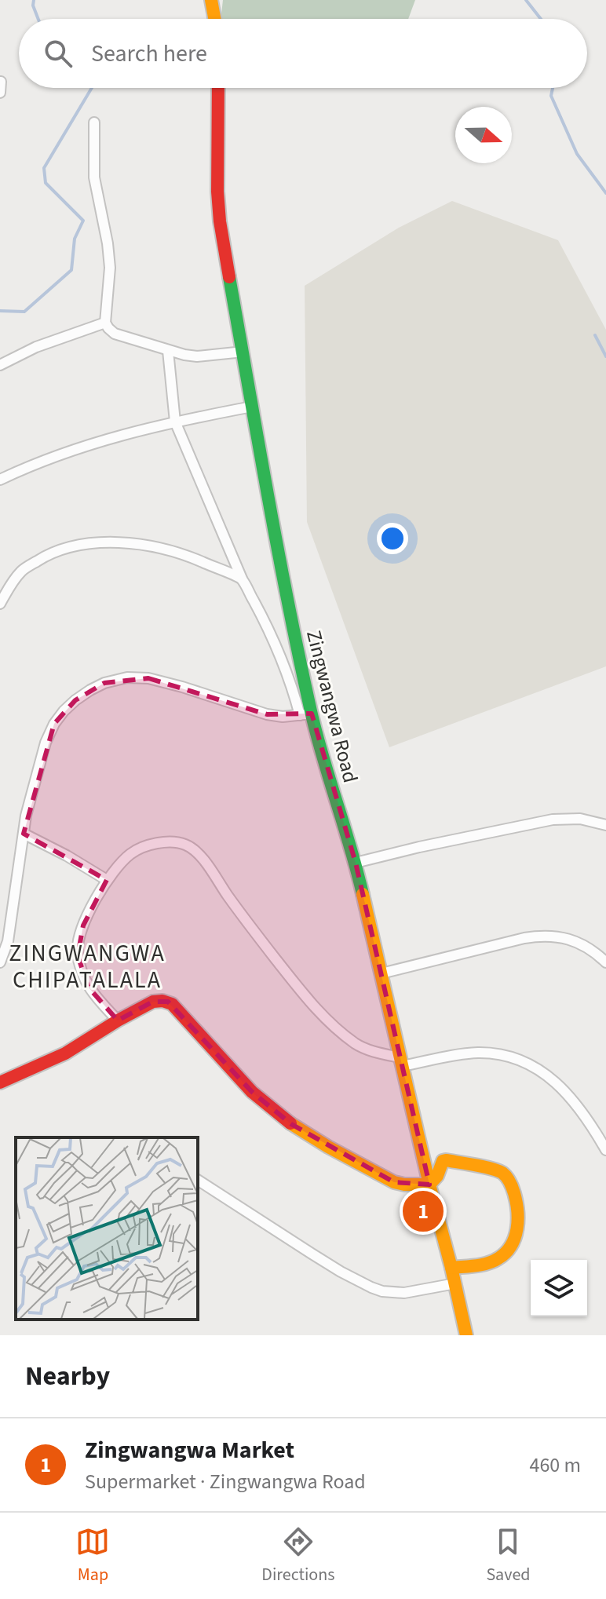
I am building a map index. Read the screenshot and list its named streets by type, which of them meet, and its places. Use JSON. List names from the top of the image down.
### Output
{
  "streets": {
    "street": ["Zingwangwa Road"]
  },
  "districts": ["ZINGWANGWA CHIPATALALA"],
  "north": "right",
  "page": {
    "search": "Search here",
    "pins": "1",
    "heading": "Nearby",
    "list": [
      {
        "mark": "1",
        "name": "Zingwangwa Market",
        "note": "Supermarket · Zingwangwa Road",
        "value": "460 m"
      }
    ],
    "nav": ["Map", "Directions", "Saved"]
  }
}
